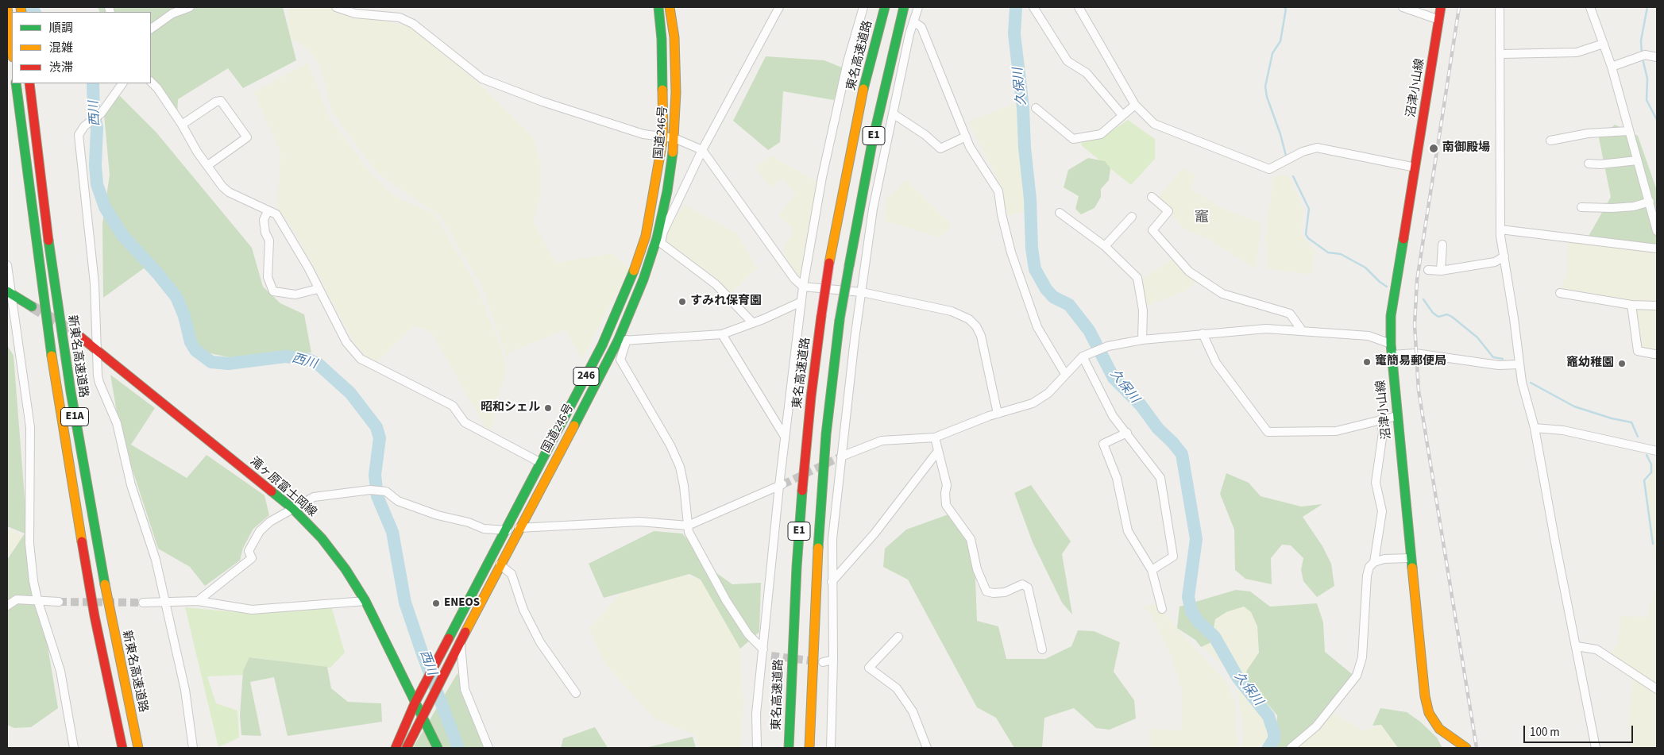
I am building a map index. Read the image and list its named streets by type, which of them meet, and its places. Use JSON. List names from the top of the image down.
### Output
{
  "streets": {
    "main road": [
      "東名高速道路",
      "沼津小山線",
      "国道246号",
      "E1",
      "新東名高速道路",
      "246",
      "E1A",
      "滝ヶ原富士岡線"
    ]
  },
  "crossings": [
    ["国道246号", "滝ヶ原富士岡線"]
  ],
  "districts": ["竈"],
  "water": ["久保川", "西川"],
  "places": [
    "南御殿場",
    "すみれ保育園",
    "竃簡易郵便局",
    "竈幼稚園",
    "昭和シェル",
    "ENEOS"
  ],
  "legend": ["順調", "混雑", "渋滞"],
  "scale_bar": "100 m"
}
